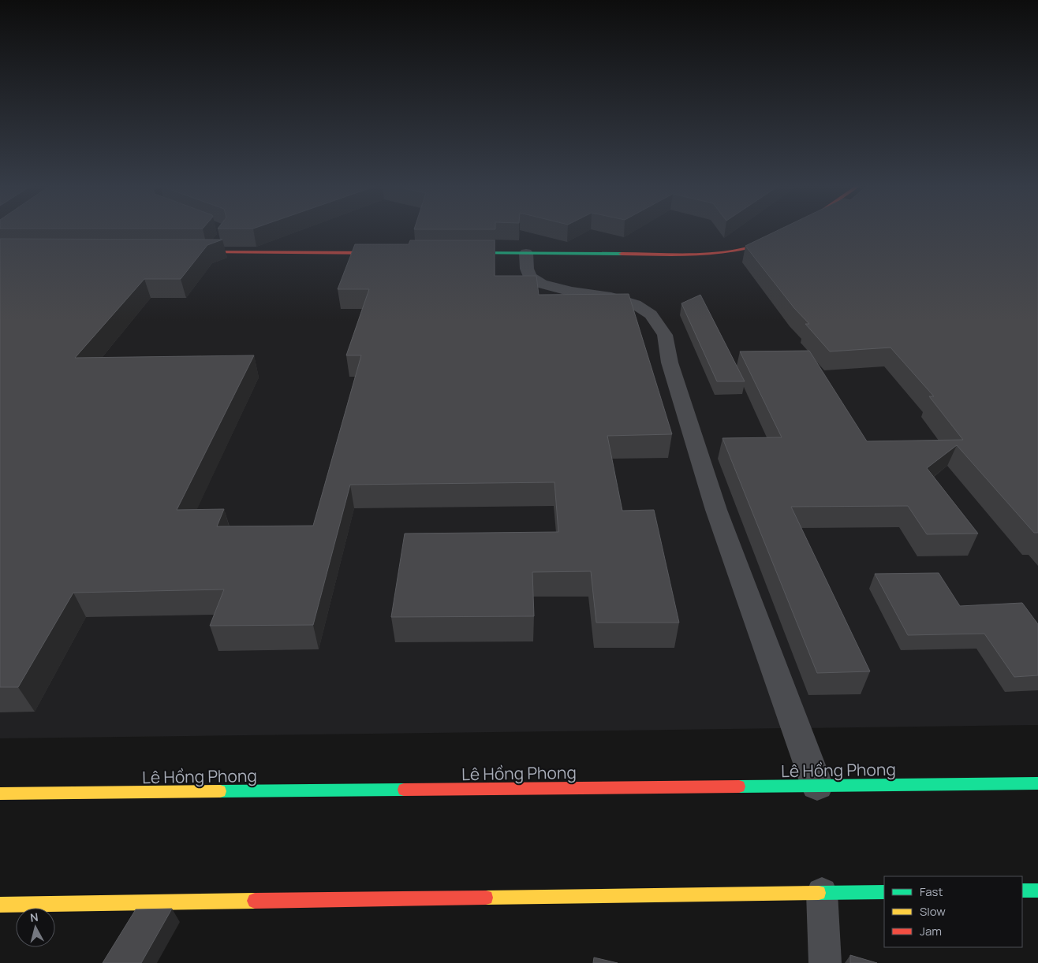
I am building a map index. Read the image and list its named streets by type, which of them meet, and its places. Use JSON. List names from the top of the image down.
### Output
{
  "streets": {
    "main road": ["Lê Hồng Phong"]
  },
  "legend": ["Fast", "Slow", "Jam"],
  "north": "top"
}
